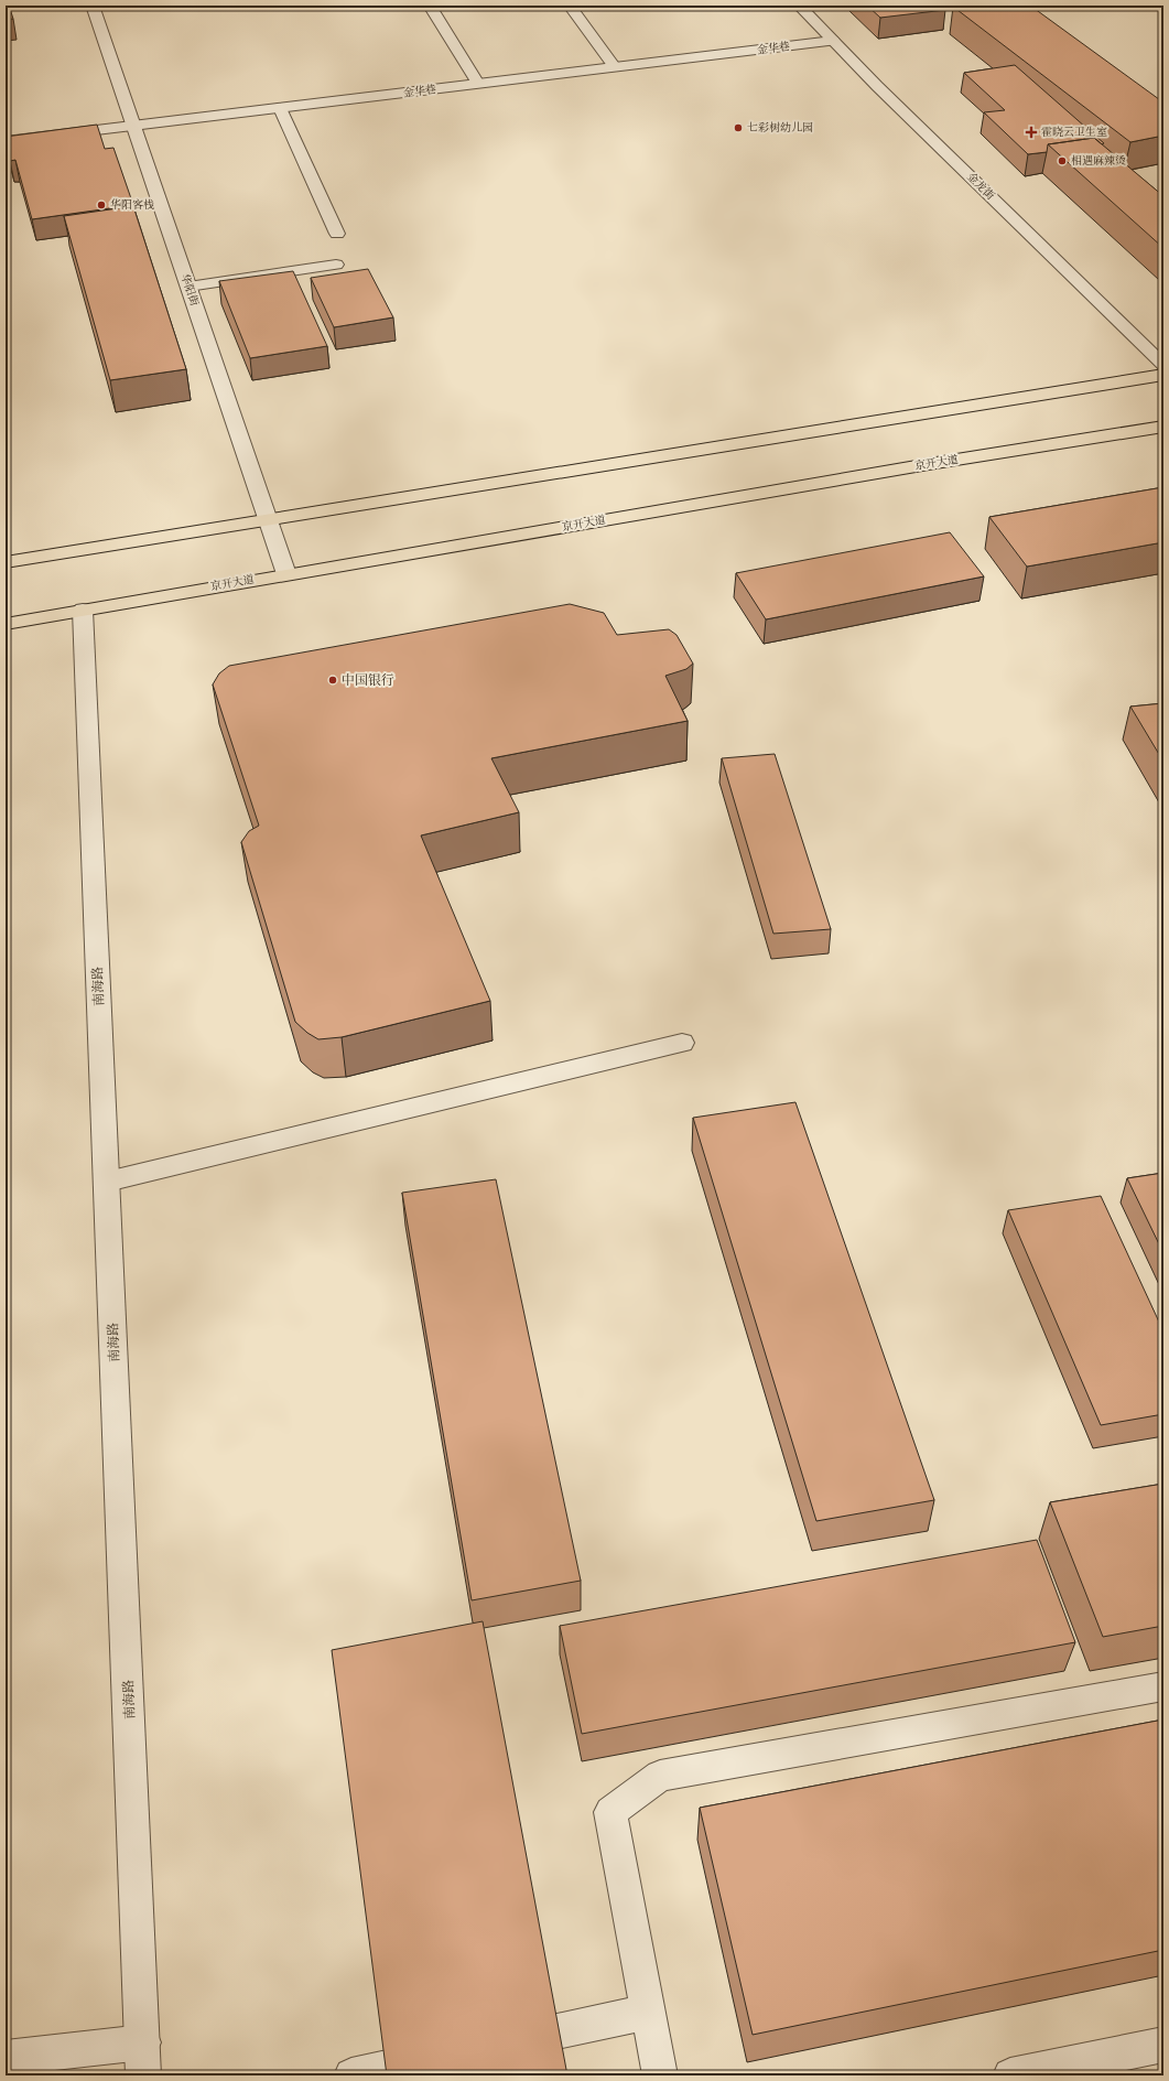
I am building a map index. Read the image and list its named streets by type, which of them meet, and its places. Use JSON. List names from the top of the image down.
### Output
{
  "streets": {
    "main road": ["京开大道"],
    "street": [
      "金华巷",
      "金龙街",
      "华阳街",
      "南海路"
    ]
  },
  "crossings": [
    ["金华巷", "金龙街"],
    ["金华巷", "华阳街"],
    ["华阳街", "京开大道"],
    ["京开大道", "南海路"]
  ],
  "places": {
    "other": [
      "七彩树幼儿园",
      "相遇麻辣烫",
      "华阳客栈",
      "中国银行"
    ],
    "health": ["霍晓云卫生室"]
  }
}
